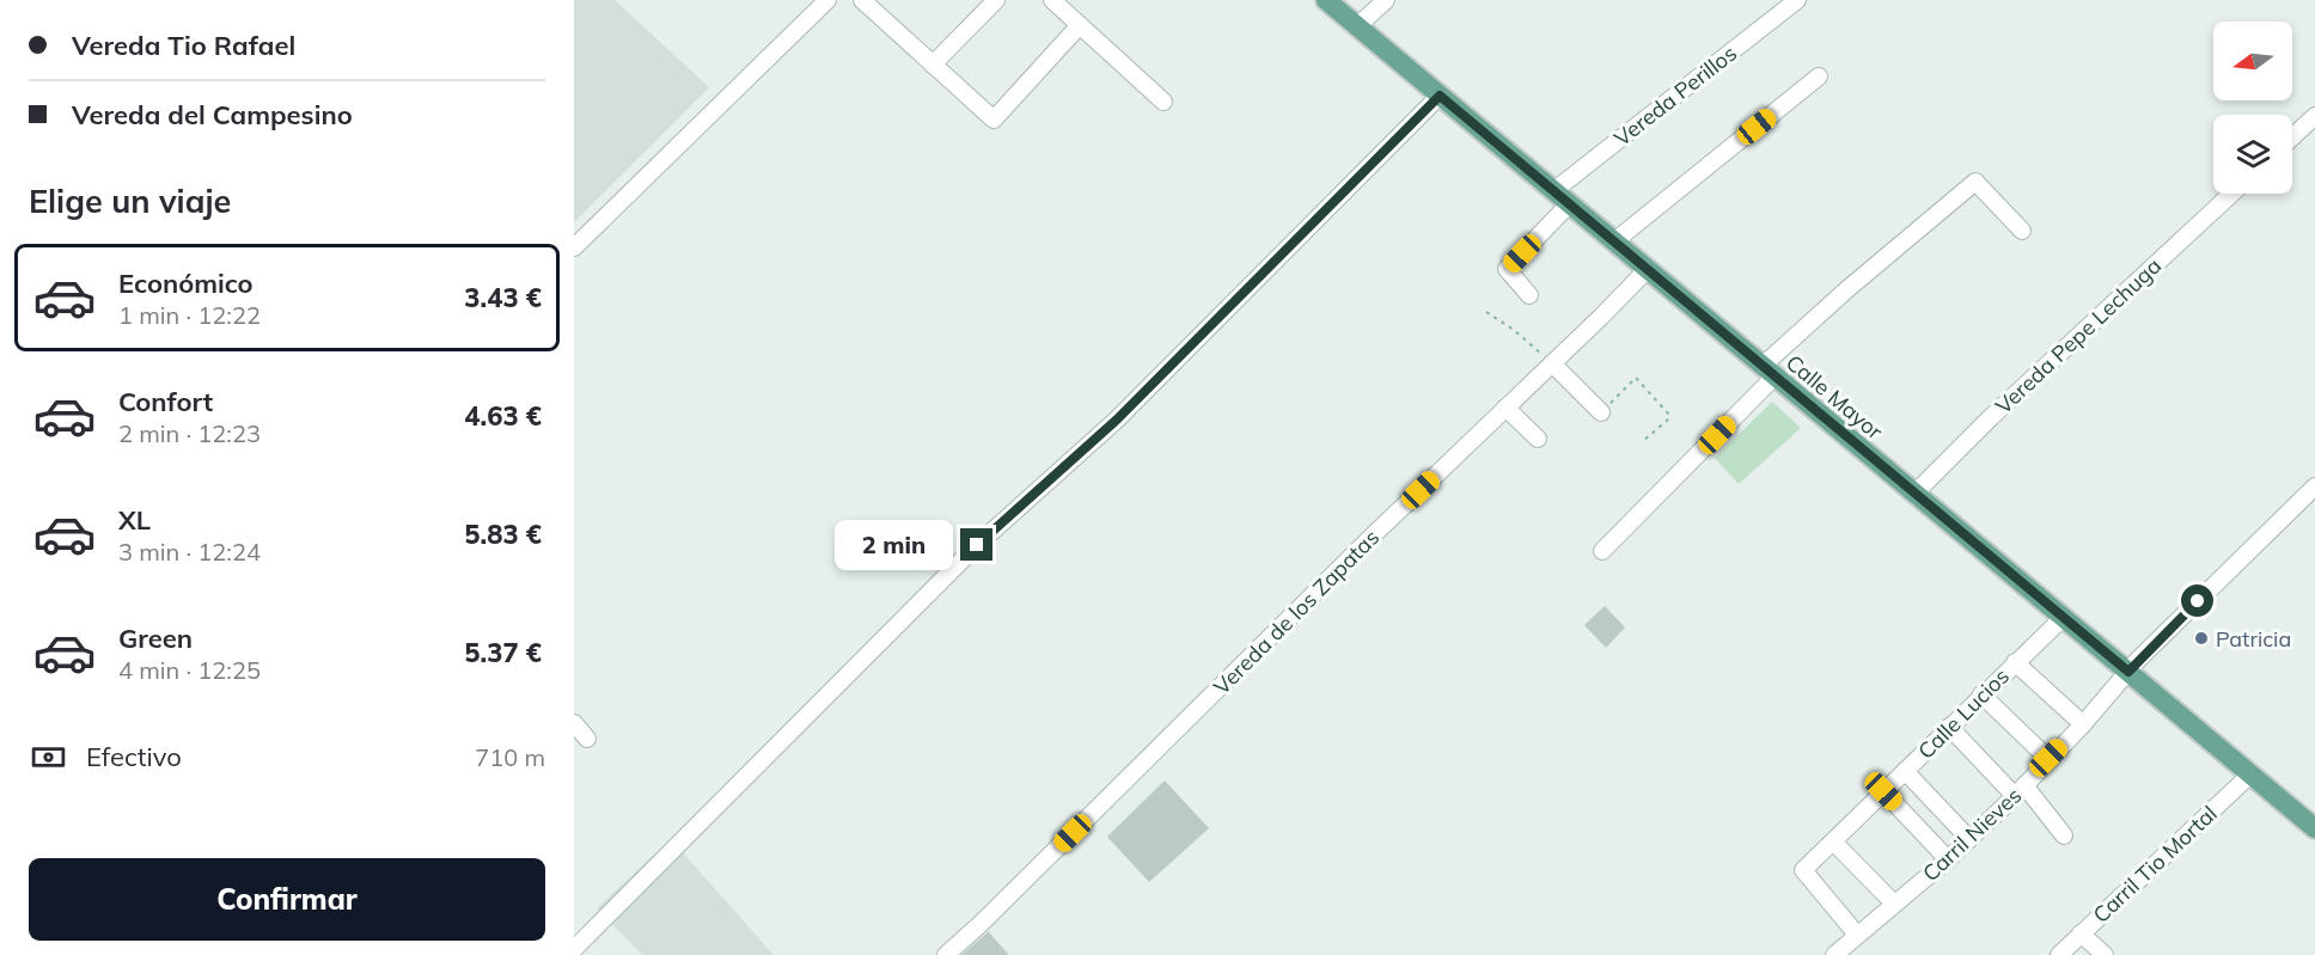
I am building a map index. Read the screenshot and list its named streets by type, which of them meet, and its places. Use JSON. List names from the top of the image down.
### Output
{
  "streets": {
    "main road": ["Calle Mayor"],
    "street": [
      "Vereda Perillos",
      "Vereda Pepe Lechuga",
      "Vereda de los Zapatas",
      "Calle Lucios",
      "Carril Nieves",
      "Carril Tio Mortal"
    ]
  },
  "crossings": [
    ["Vereda Perillos", "Calle Mayor"],
    ["Vereda Pepe Lechuga", "Calle Mayor"],
    ["Calle Mayor", "Vereda de los Zapatas"],
    ["Calle Mayor", "Calle Lucios"],
    ["Calle Mayor", "Carril Nieves"],
    ["Calle Mayor", "Carril Tio Mortal"],
    ["Calle Lucios", "Carril Nieves"]
  ],
  "places": ["Patricia"],
  "north": "left",
  "page": {
    "banner": ["Vereda Tio Rafael", "Vereda del Campesino"],
    "heading": "Elige un viaje",
    "list": [
      {
        "name": "Económico",
        "note": "1 min · 12:22",
        "value": "3.43 €"
      },
      {
        "name": "Confort",
        "note": "2 min · 12:23",
        "value": "4.63 €"
      },
      {
        "name": "XL",
        "note": "3 min · 12:24",
        "value": "5.83 €"
      },
      {
        "name": "Green",
        "note": "4 min · 12:25",
        "value": "5.37 €"
      }
    ],
    "bubble": "2 min",
    "pay": ["Efectivo", "710 m"],
    "buttons": "Confirmar"
  }
}
